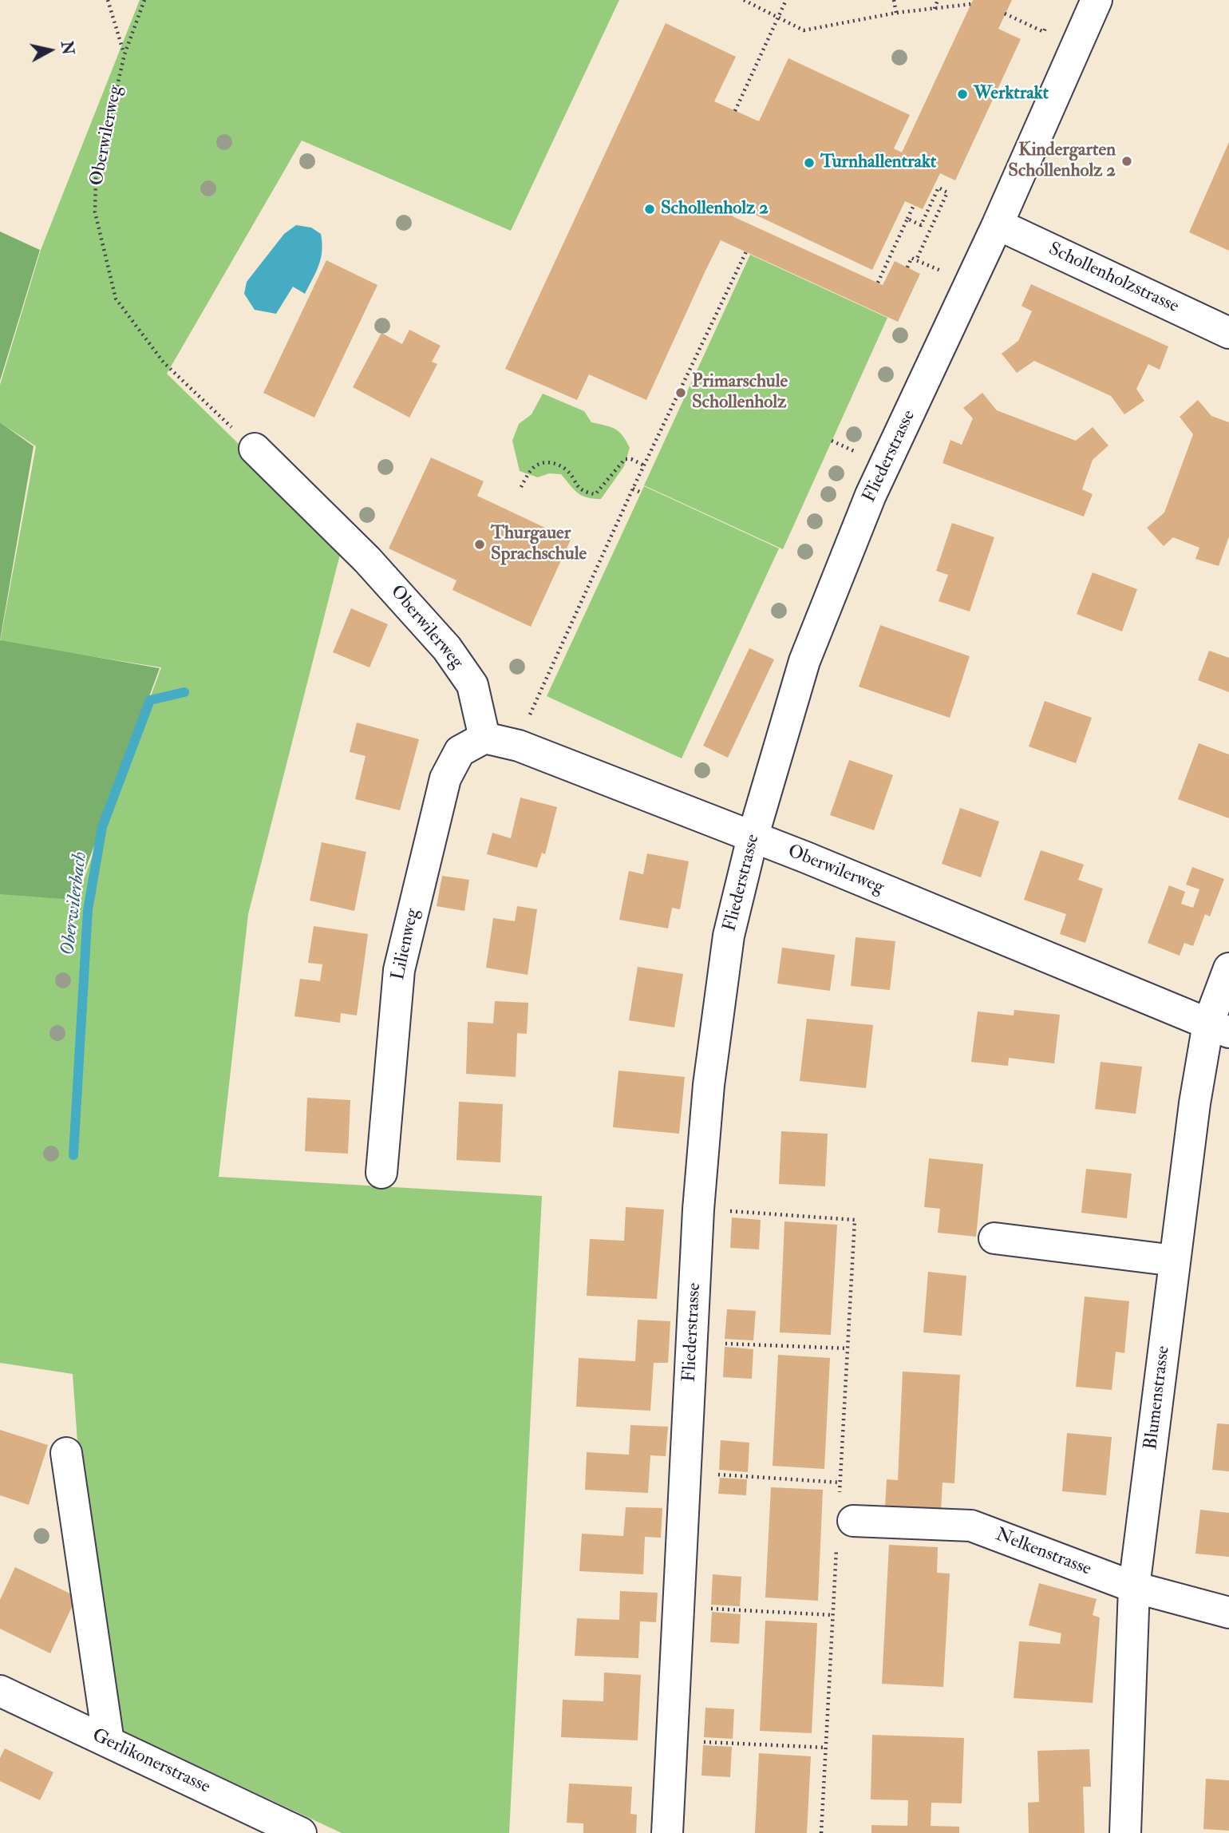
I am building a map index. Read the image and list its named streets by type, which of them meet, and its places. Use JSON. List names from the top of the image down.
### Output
{
  "streets": {
    "street": [
      "Oberwilerweg",
      "Schollenholzstrasse",
      "Fliederstrasse",
      "Lilienweg",
      "Blumenstrasse",
      "Nelkenstrasse",
      "Gerlikonerstrasse"
    ]
  },
  "crossings": [
    ["Oberwilerweg", "Fliederstrasse"],
    ["Oberwilerweg", "Lilienweg"],
    ["Oberwilerweg", "Blumenstrasse"],
    ["Schollenholzstrasse", "Fliederstrasse"],
    ["Blumenstrasse", "Nelkenstrasse"]
  ],
  "water": ["Oberwilerbach"],
  "places": [
    "Werktrakt",
    "Kindergarten Schollenholz 2",
    "Turnhallentrakt",
    "Schollenholz 2",
    "Primarschule Schollenholz",
    "Thurgauer Sprachschule"
  ],
  "north": "right"
}
